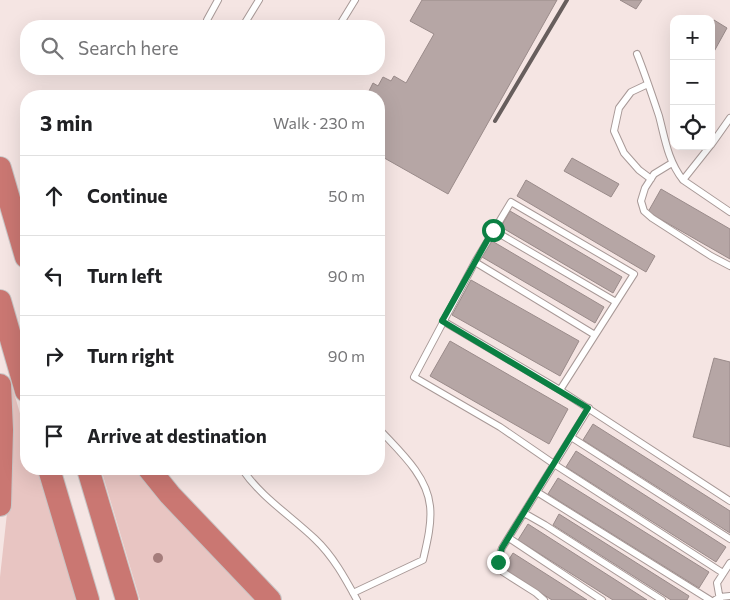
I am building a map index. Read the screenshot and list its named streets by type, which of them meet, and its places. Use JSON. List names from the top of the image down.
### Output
{
  "page": {
    "map_buttons": ["+", "−"],
    "search": "Search here",
    "heading": ["3 min", "Walk · 230 m"],
    "list": [
      ["Continue", "50 m"],
      ["Turn left", "90 m"],
      ["Turn right", "90 m"],
      "Arrive at destination"
    ]
  }
}
